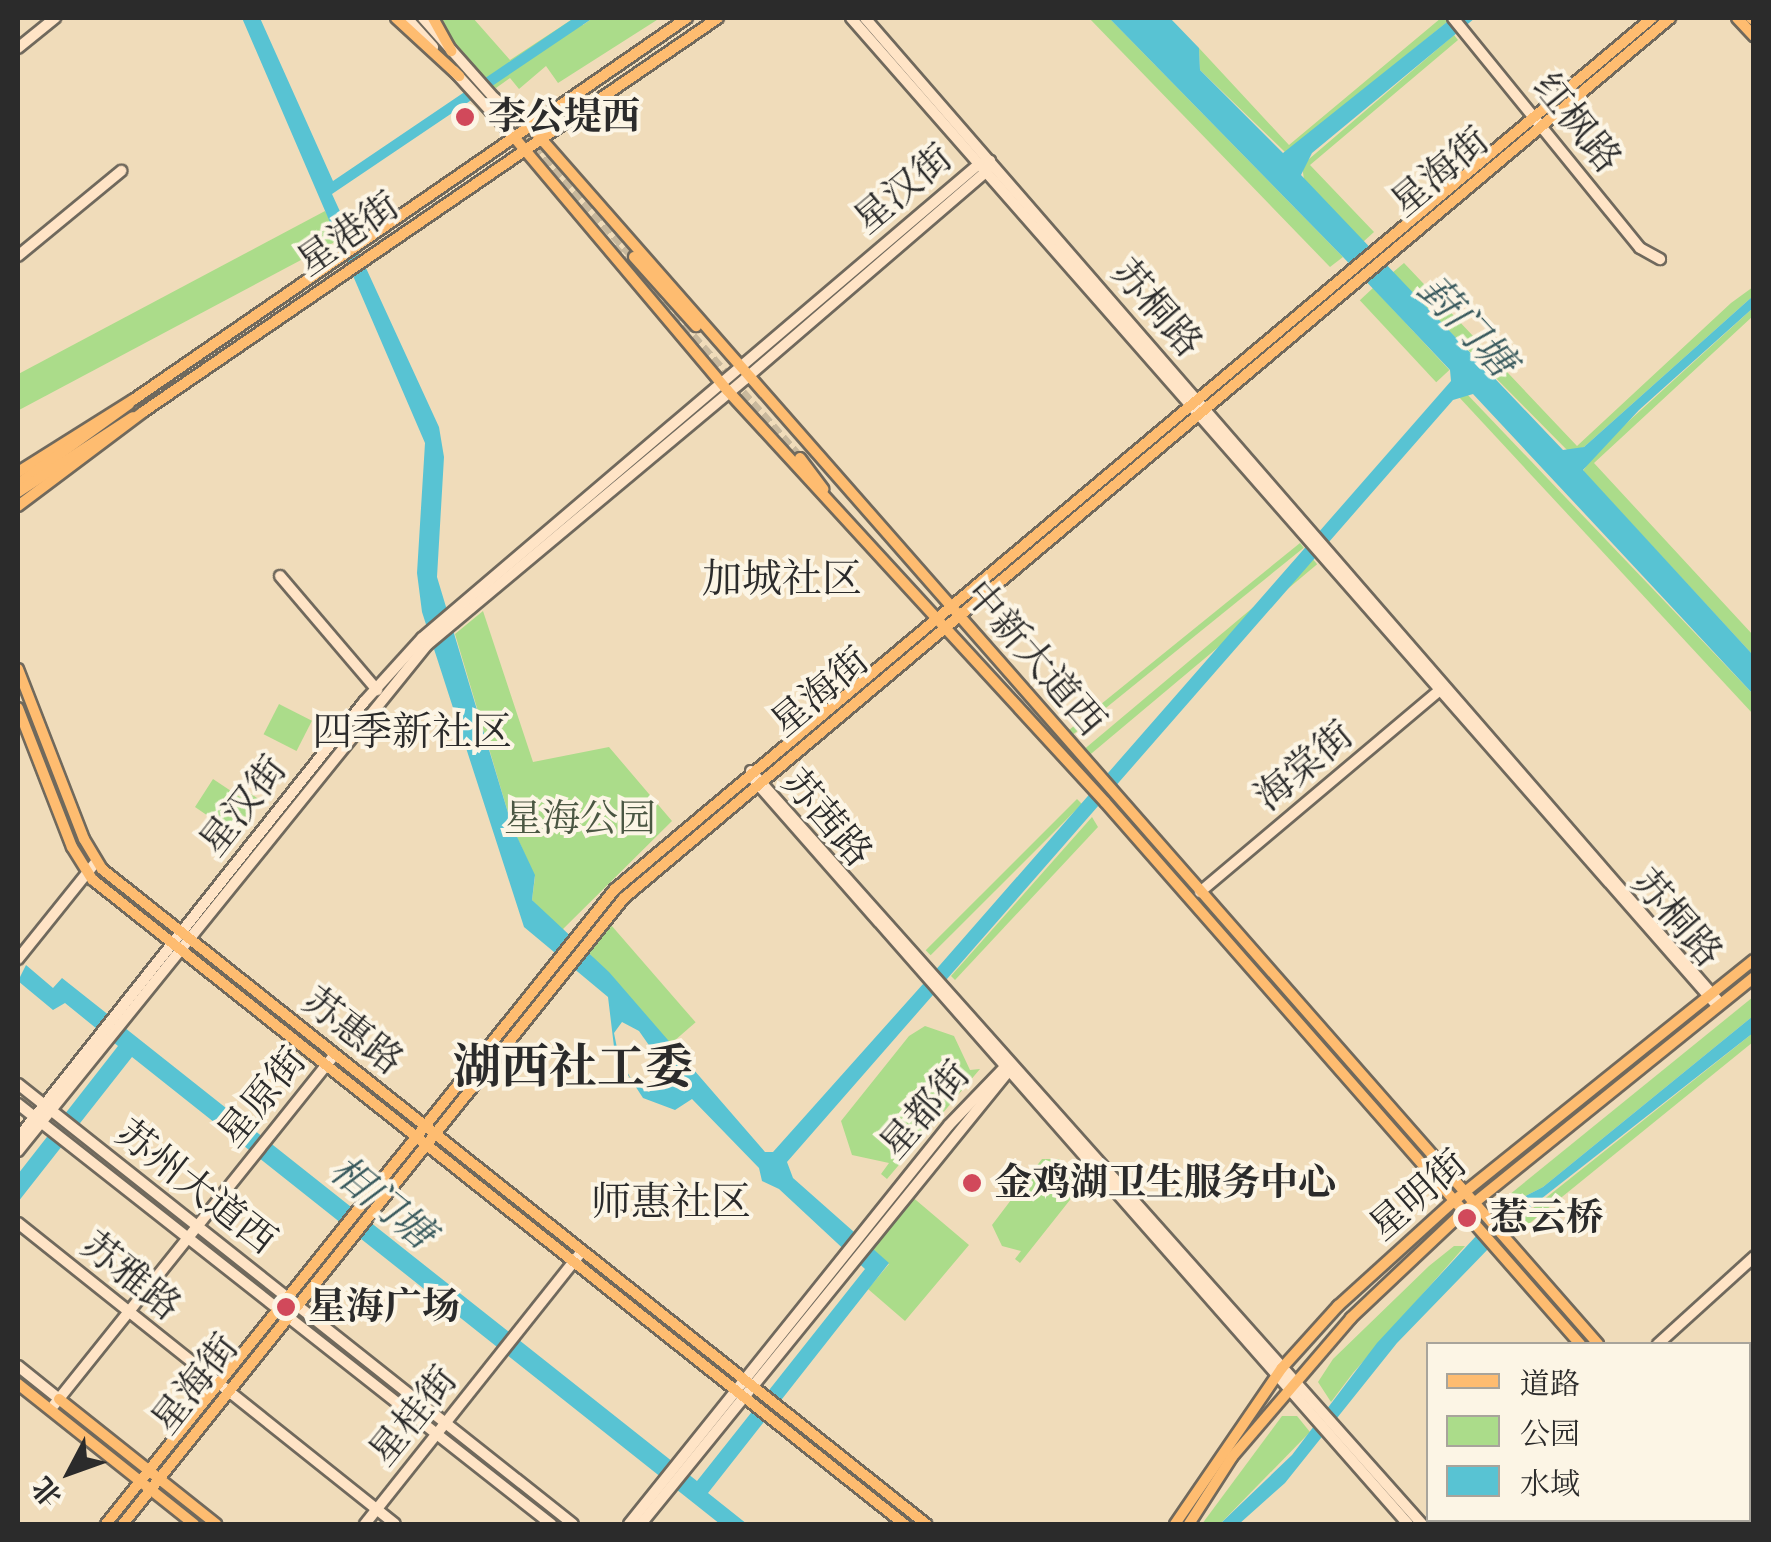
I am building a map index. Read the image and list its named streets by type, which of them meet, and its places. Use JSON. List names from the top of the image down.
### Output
{
  "streets": {
    "main road": [
      "红枫路",
      "星海街",
      "星汉街",
      "星港街",
      "苏桐路",
      "中新大道西",
      "海棠街",
      "苏茜路",
      "苏惠路",
      "星原街",
      "星都街",
      "苏州大道西",
      "星明街",
      "苏雅路",
      "星桂街"
    ]
  },
  "crossings": [
    ["红枫路", "星海街"],
    ["星海街", "苏桐路"],
    ["星海街", "中新大道西"],
    ["星海街", "苏茜路"],
    ["星海街", "苏惠路"],
    ["星海街", "苏州大道西"],
    ["星海街", "苏雅路"],
    ["星汉街", "苏桐路"],
    ["星汉街", "中新大道西"],
    ["星汉街", "苏惠路"],
    ["星汉街", "苏州大道西"],
    ["星港街", "中新大道西"],
    ["苏桐路", "海棠街"],
    ["苏桐路", "星明街"],
    ["中新大道西", "海棠街"],
    ["中新大道西", "星明街"],
    ["苏茜路", "星都街"],
    ["苏茜路", "星明街"],
    ["苏惠路", "星原街"],
    ["苏惠路", "星都街"],
    ["苏惠路", "星桂街"],
    ["星原街", "苏州大道西"],
    ["星原街", "苏雅路"],
    ["苏州大道西", "星桂街"],
    ["苏雅路", "星桂街"]
  ],
  "districts": [
    "加城社区",
    "四季新社区",
    "湖西社工委",
    "师惠社区"
  ],
  "water": ["葑门塘", "相门塘"],
  "parks": ["星海公园"],
  "places": [
    "李公堤西",
    "金鸡湖卫生服务中心",
    "惹云桥",
    "星海广场"
  ],
  "legend": ["道路", "公园", "水域"],
  "north": "bottom left"
}
